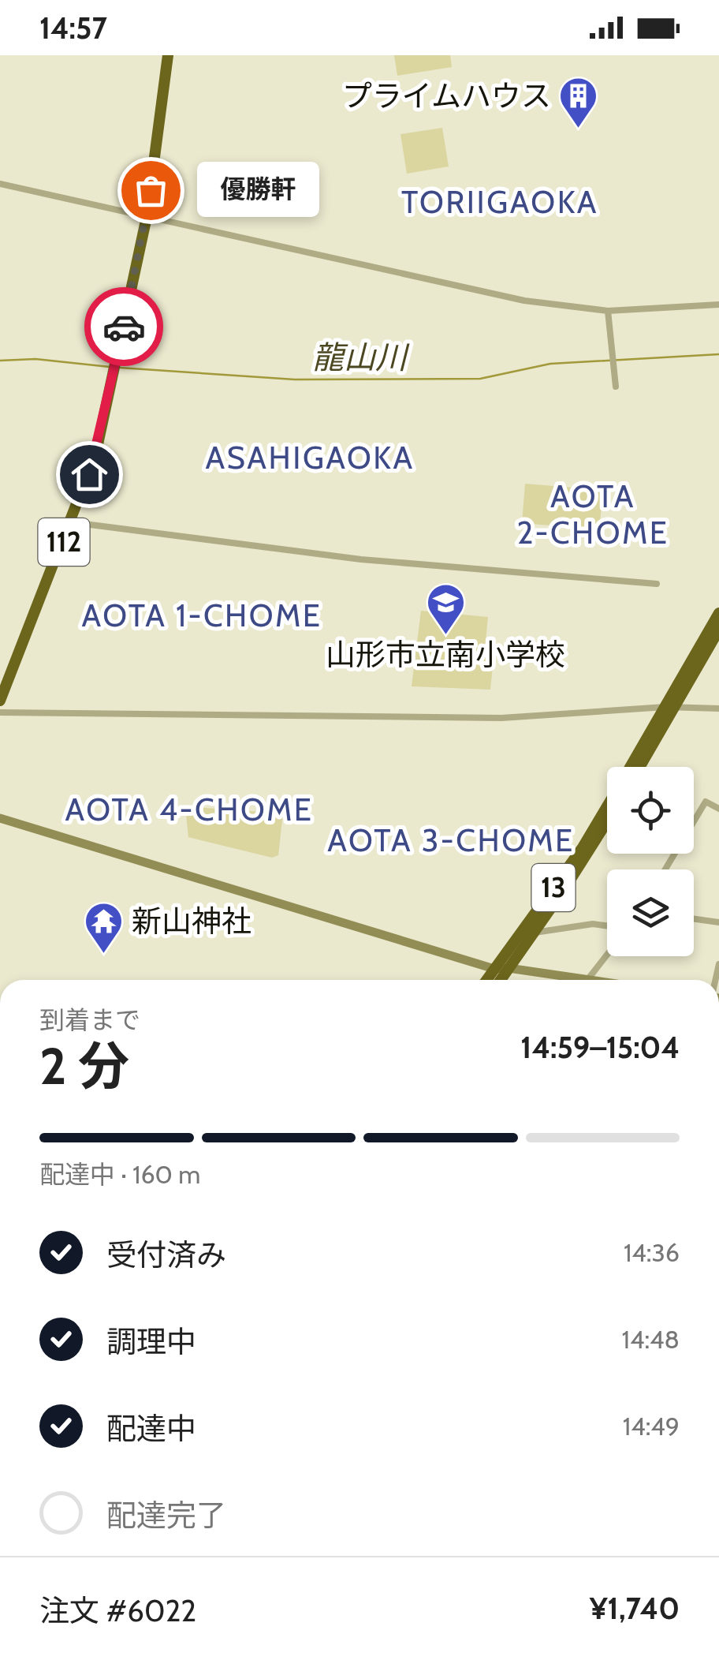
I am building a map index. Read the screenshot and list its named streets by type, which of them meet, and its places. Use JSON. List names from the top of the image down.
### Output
{
  "streets": {
    "highway": ["112", "13"]
  },
  "districts": [
    "TORIIGAOKA",
    "ASAHIGAOKA",
    "AOTA 2-CHOME",
    "AOTA 1-CHOME",
    "AOTA 4-CHOME",
    "AOTA 3-CHOME"
  ],
  "water": ["龍山川"],
  "places": {
    "building": ["プライムハウス"],
    "other": ["優勝軒"],
    "school or university": ["山形市立南小学校"],
    "temple": ["新山神社"]
  },
  "page": {
    "status": "14:57",
    "bubble": "優勝軒",
    "heading": ["2 分", "到着まで", "14:59–15:04"],
    "panel": ["注文 #6022", "¥1,740"],
    "bar": "配達中 · 160 m",
    "list": [
      ["受付済み", "14:36"],
      ["調理中", "14:48"],
      ["配達中", "14:49"],
      "配達完了"
    ]
  }
}
